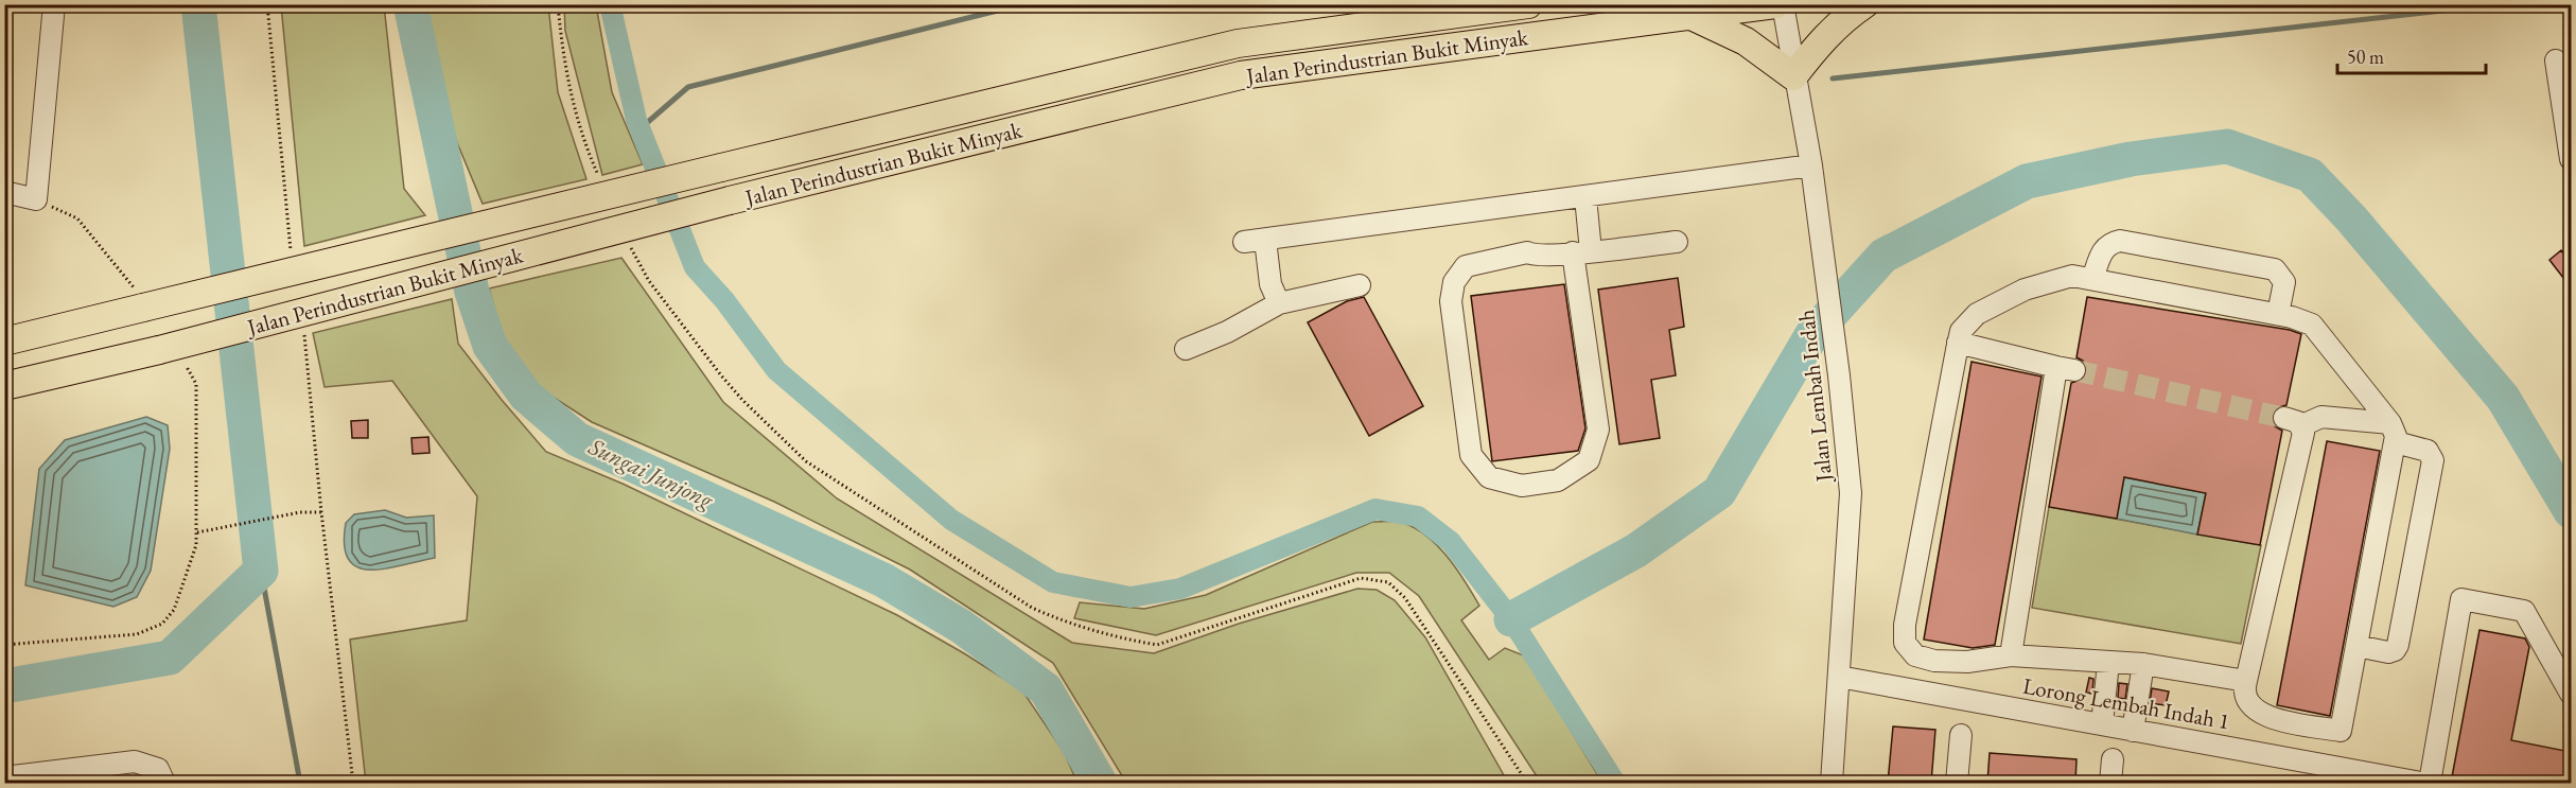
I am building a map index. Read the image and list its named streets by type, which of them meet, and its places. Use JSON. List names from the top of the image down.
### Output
{
  "streets": {
    "main road": ["Jalan Perindustrian Bukit Minyak"],
    "street": ["Jalan Lembah Indah", "Lorong Lembah Indah 1"]
  },
  "crossings": [
    ["Jalan Lembah Indah", "Lorong Lembah Indah 1"]
  ],
  "water": ["Sungai Junjong"],
  "scale_bar": "50 m"
}
